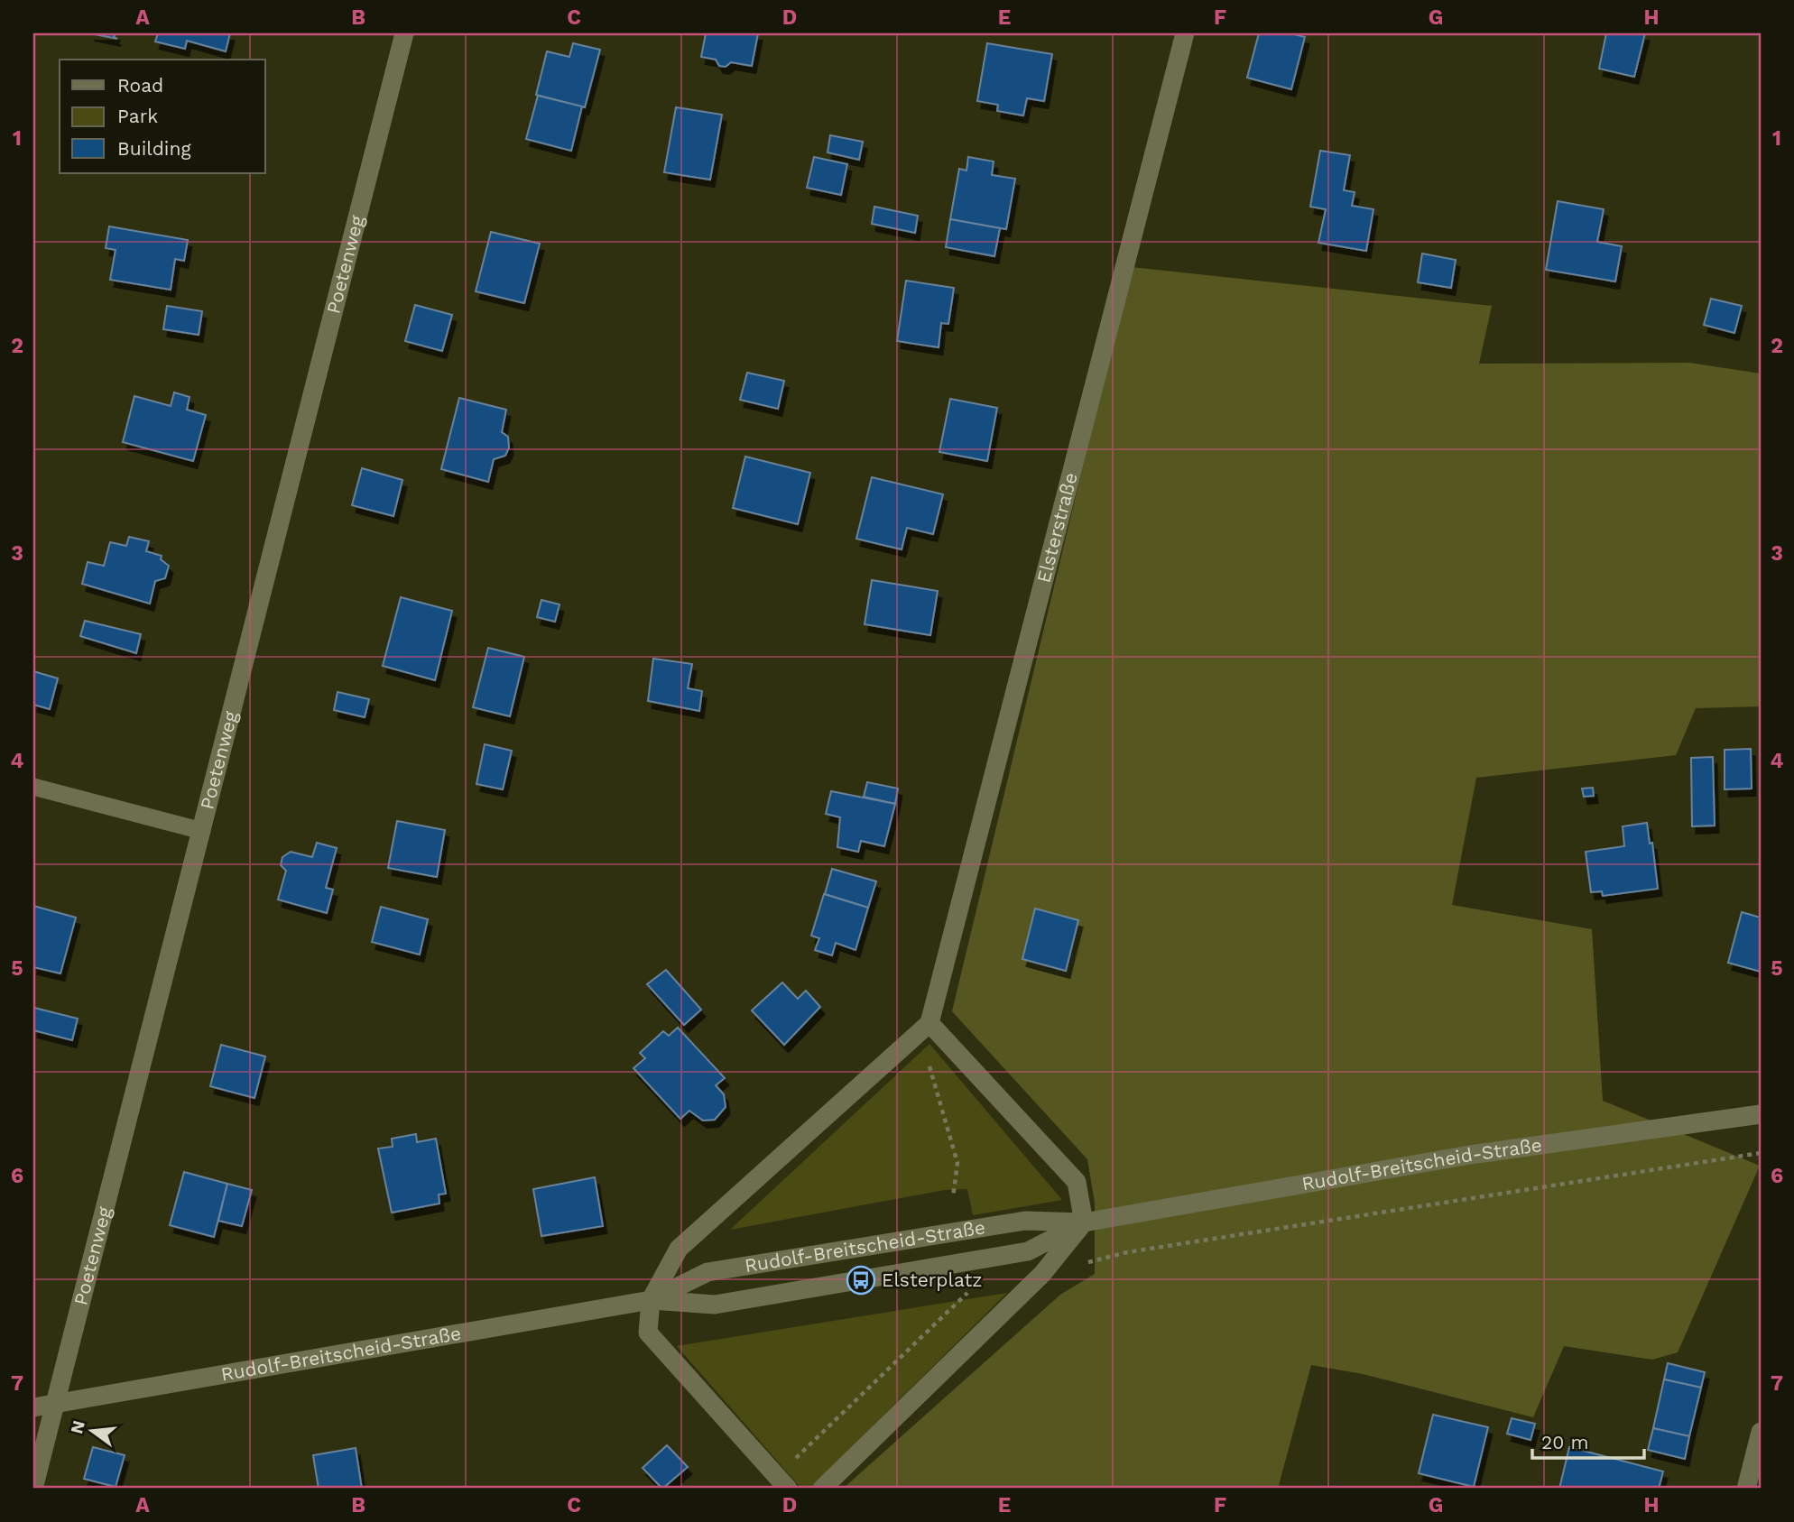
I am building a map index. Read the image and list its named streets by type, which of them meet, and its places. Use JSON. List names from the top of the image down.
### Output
{
  "streets": {
    "street": ["Poetenweg", "Elsterstraße", "Rudolf-Breitscheid-Straße"]
  },
  "crossings": [
    ["Poetenweg", "Rudolf-Breitscheid-Straße"]
  ],
  "places": {
    "bus stop": ["Elsterplatz"]
  },
  "legend": ["Road", "Park", "Building"],
  "scale_bar": "20 m",
  "north": "left",
  "grid": {
    "columns": [
      "A",
      "B",
      "C",
      "D",
      "E",
      "F",
      "G",
      "H"
    ],
    "rows": [
      "1",
      "2",
      "3",
      "4",
      "5",
      "6",
      "7"
    ]
  }
}
